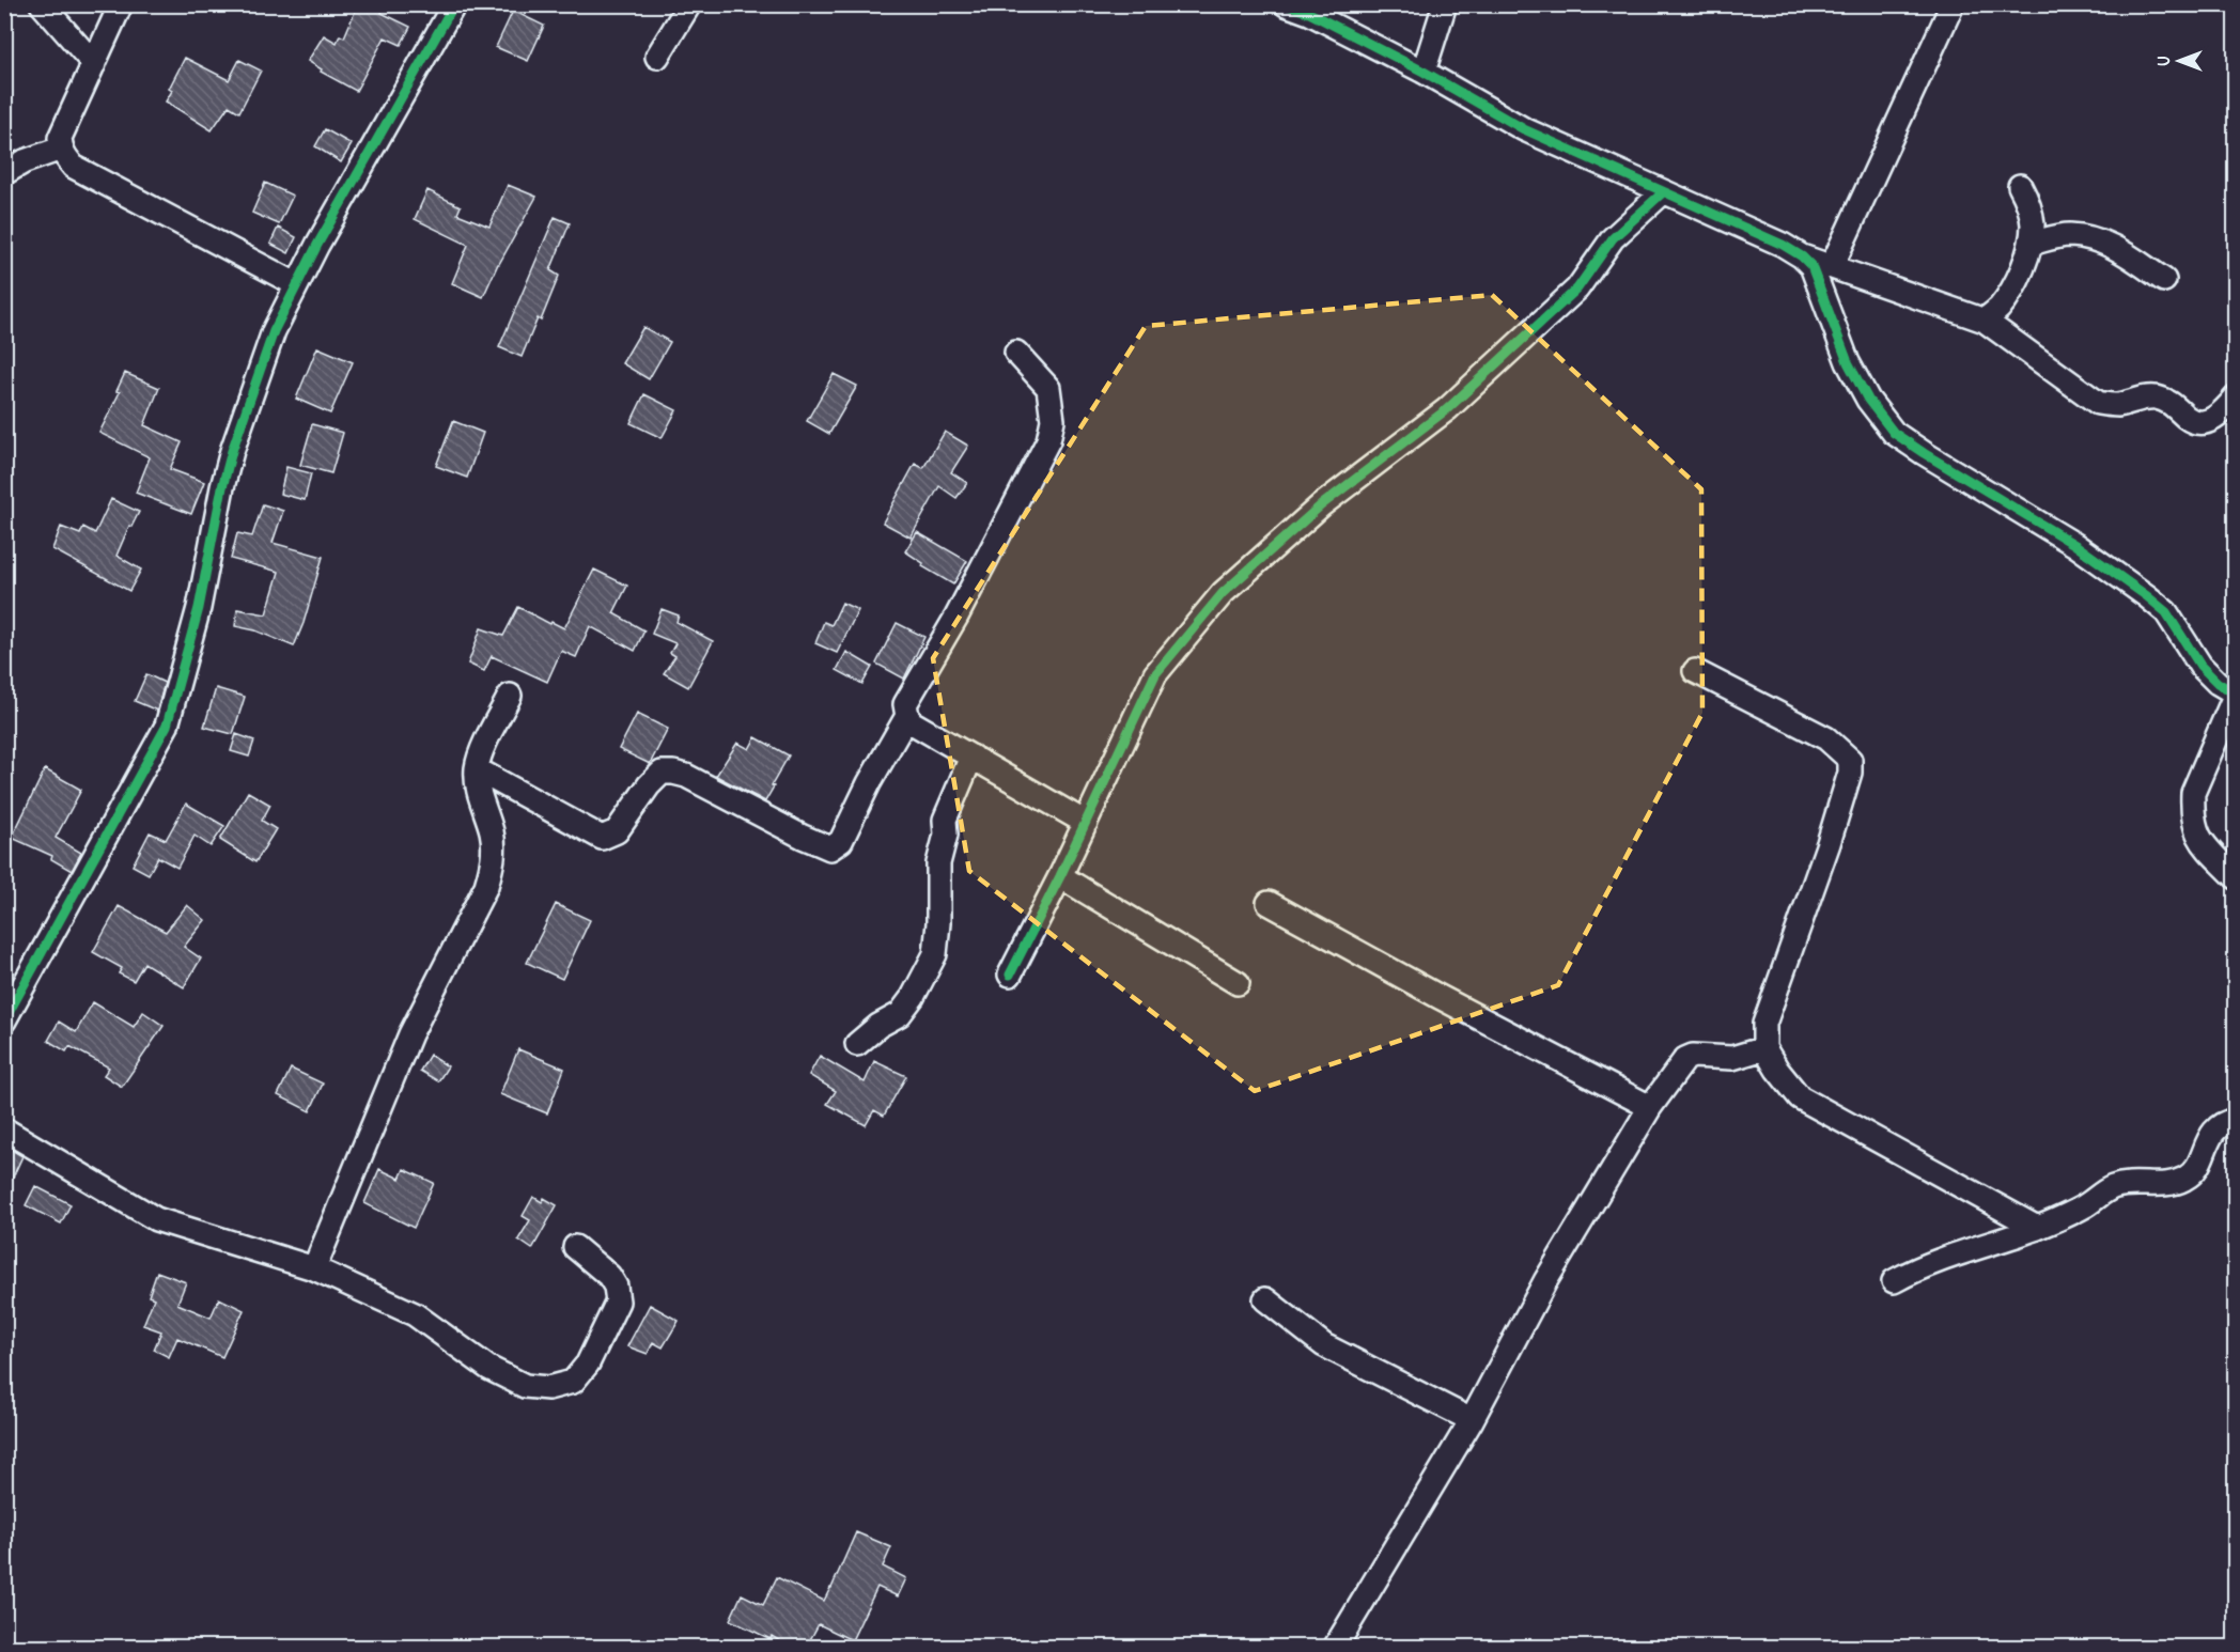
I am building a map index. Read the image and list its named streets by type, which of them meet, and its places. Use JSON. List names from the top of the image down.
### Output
{
  "north": "left"
}
